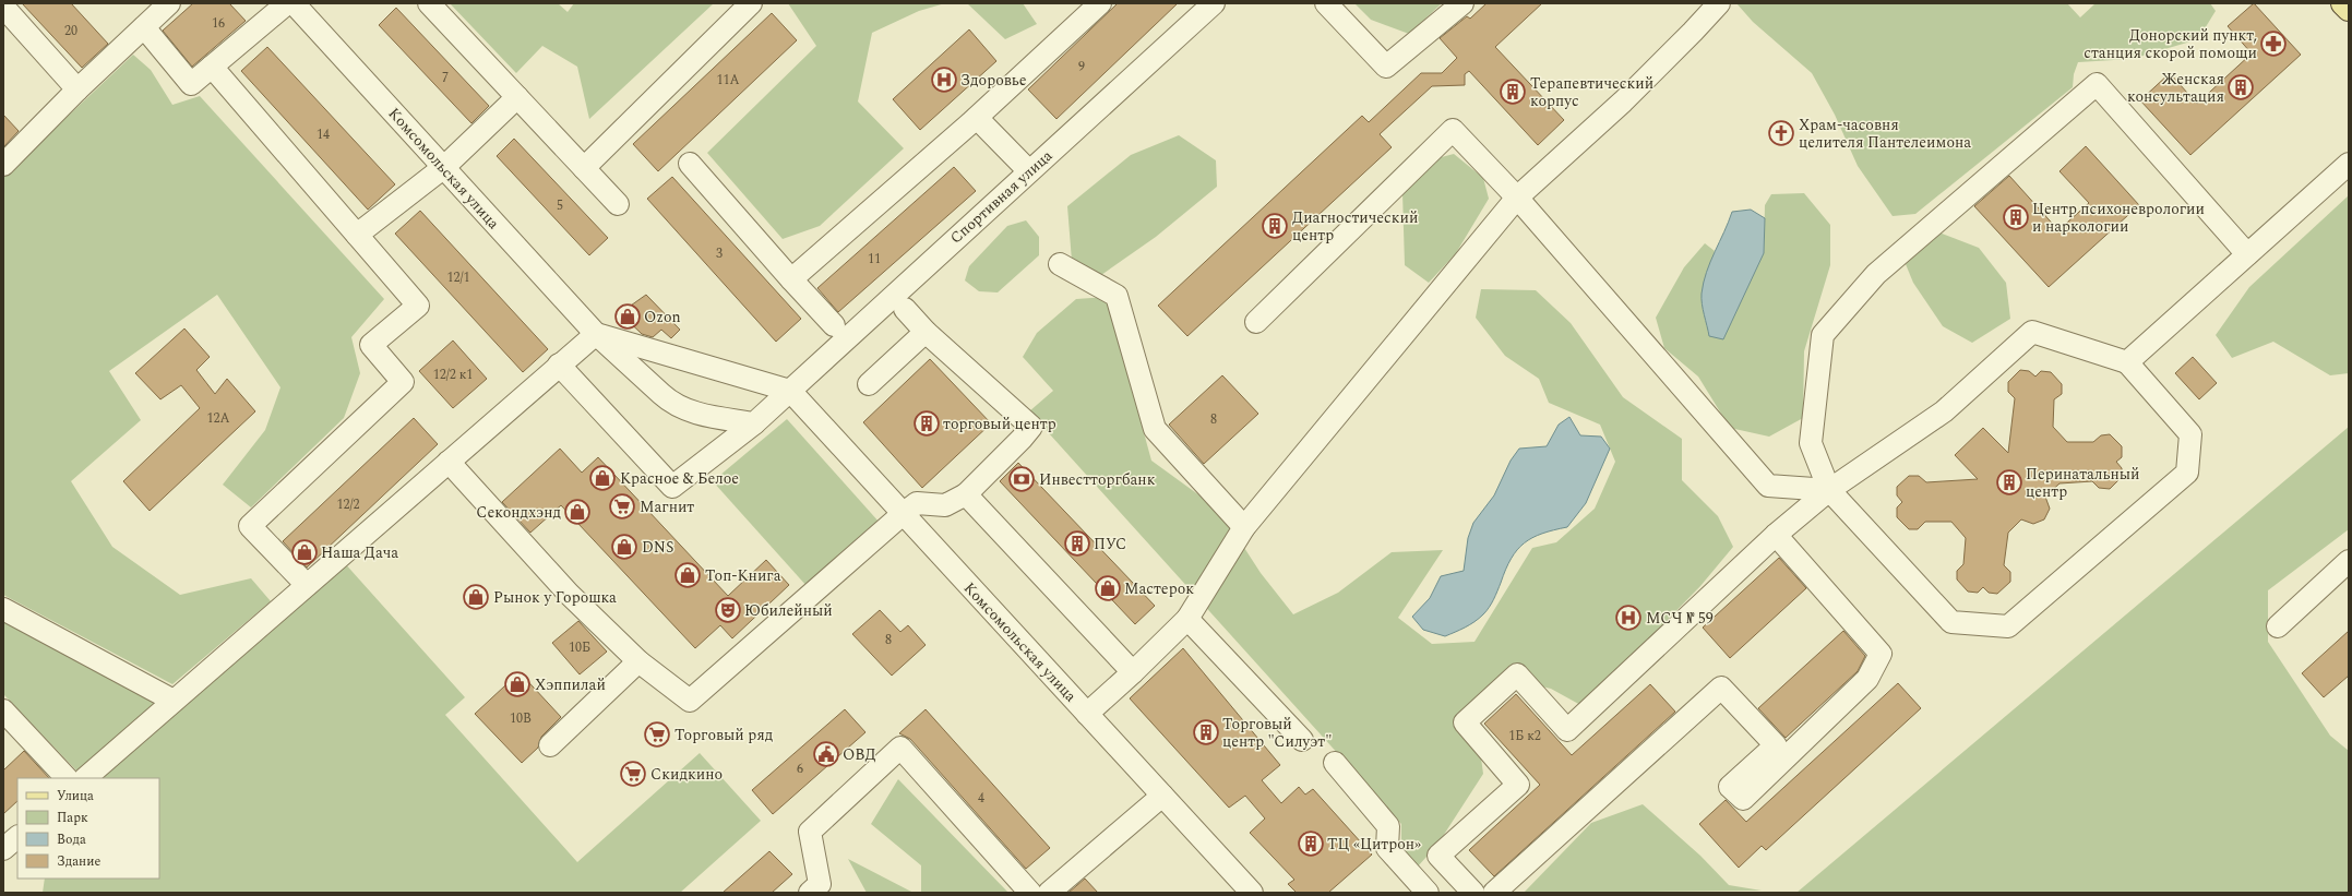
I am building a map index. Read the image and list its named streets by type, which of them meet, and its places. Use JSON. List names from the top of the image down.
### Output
{
  "streets": {
    "street": ["Комсомольская улица", "Спортивная улица"]
  },
  "crossings": [
    ["Комсомольская улица", "Спортивная улица"]
  ],
  "places": {
    "pharmacy": ["Донорский пункт, станция скорой помощи"],
    "hospital": ["Здоровье", "МСЧ № 59"],
    "building": [
      "Женская консультация",
      "Терапевтический корпус",
      "Центр психоневрологии и наркологии",
      "Диагностический центр",
      "торговый центр",
      "Перинатальный центр",
      "ПУС",
      "Торговый центр \"Силуэт\"",
      "ТЦ «Цитрон»"
    ],
    "church": ["Храм-часовня целителя Пантелеимона"],
    "shop": [
      "Ozon",
      "Красное & Белое",
      "Секондхэнд",
      "DNS",
      "Наша Дача",
      "Топ-Книга",
      "Мастерок",
      "Рынок у Горошка",
      "Хэппилай"
    ],
    "bank": ["Инвестторгбанк"],
    "supermarket": ["Магнит", "Торговый ряд", "Скидкино"],
    "theatre": ["Юбилейный"],
    "public building": ["ОВД"]
  },
  "house_numbers": [
    "16",
    "20",
    "9",
    "7",
    "11А",
    "14",
    "5",
    "3",
    "11",
    "12/1",
    "12/2 к1",
    "12А",
    "8",
    "12/2",
    "8",
    "10Б",
    "10В",
    "1Б к2",
    "6",
    "4"
  ],
  "legend": [
    "Улица",
    "Парк",
    "Вода",
    "Здание"
  ]
}
